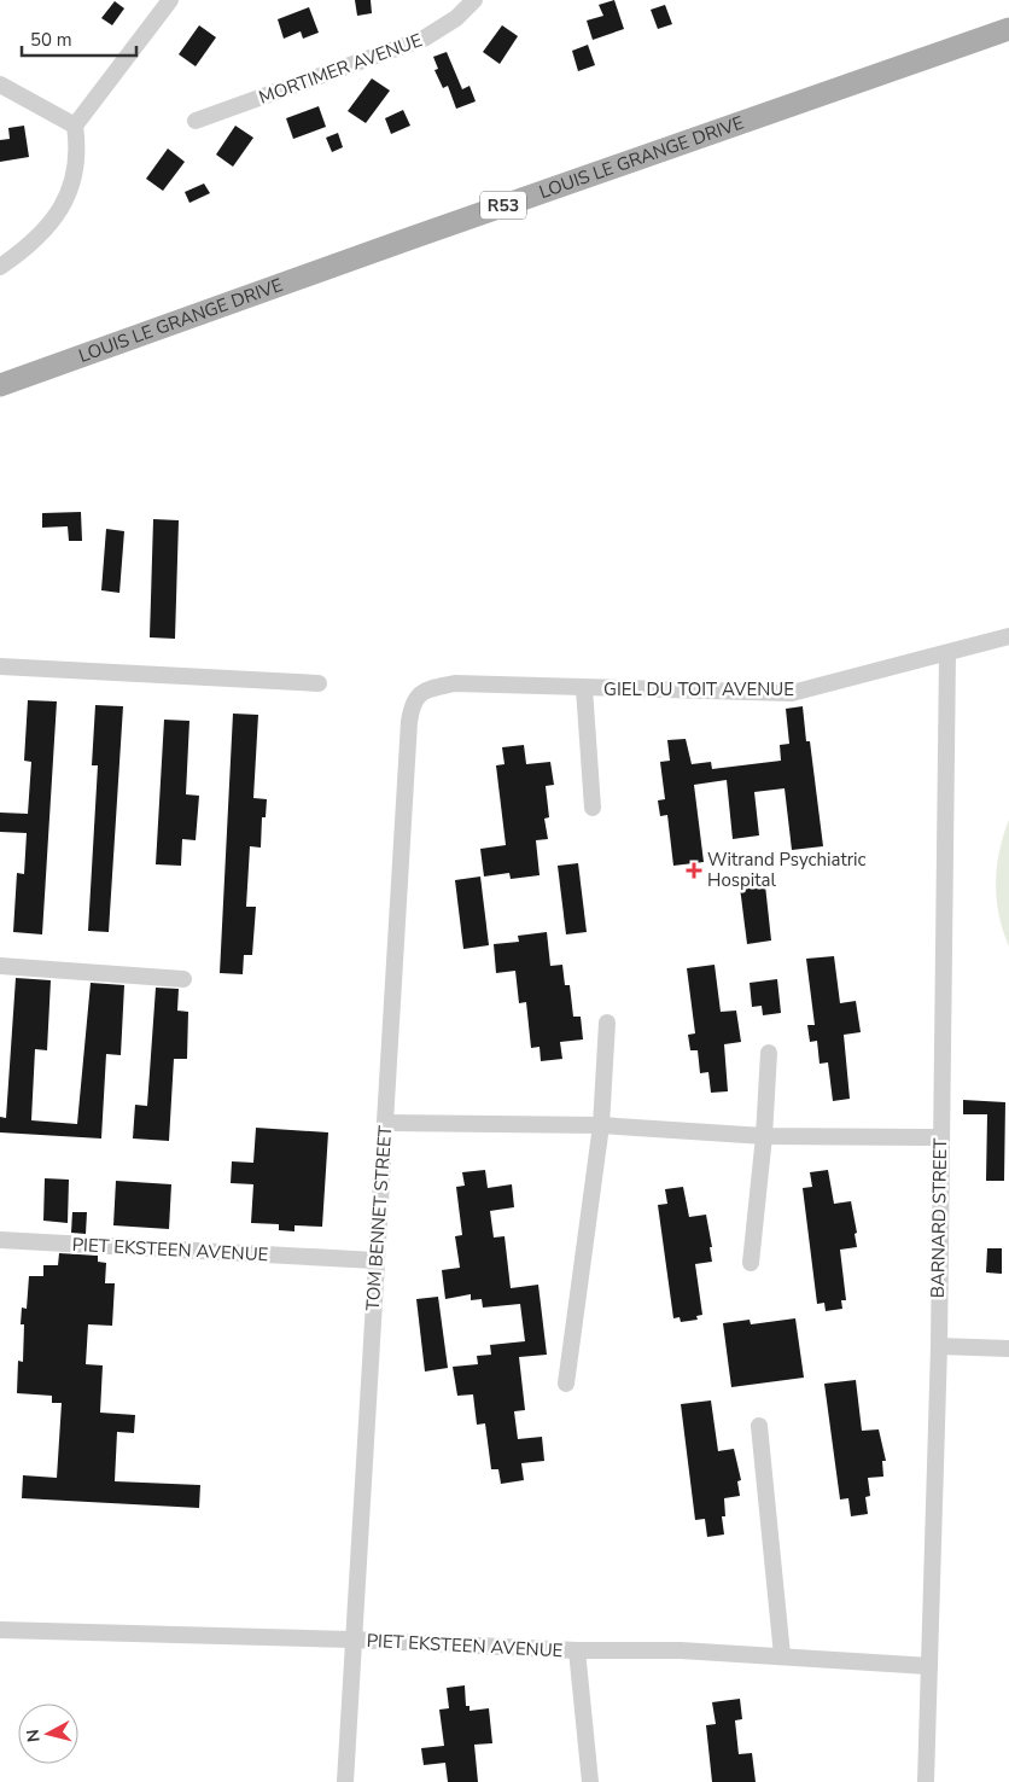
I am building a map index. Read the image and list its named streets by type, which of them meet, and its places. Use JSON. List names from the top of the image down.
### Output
{
  "streets": {
    "main road": ["LOUIS LE GRANGE DRIVE", "R53"],
    "street": [
      "MORTIMER AVENUE",
      "GIEL DU TOIT AVENUE",
      "TOM BENNET STREET",
      "BARNARD STREET",
      "PIET EKSTEEN AVENUE"
    ]
  },
  "crossings": [
    ["GIEL DU TOIT AVENUE", "TOM BENNET STREET"],
    ["GIEL DU TOIT AVENUE", "BARNARD STREET"],
    ["TOM BENNET STREET", "PIET EKSTEEN AVENUE"],
    ["BARNARD STREET", "PIET EKSTEEN AVENUE"]
  ],
  "places": {
    "health": ["Witrand Psychiatric Hospital"]
  },
  "scale_bar": "50 m",
  "north": "left"
}
